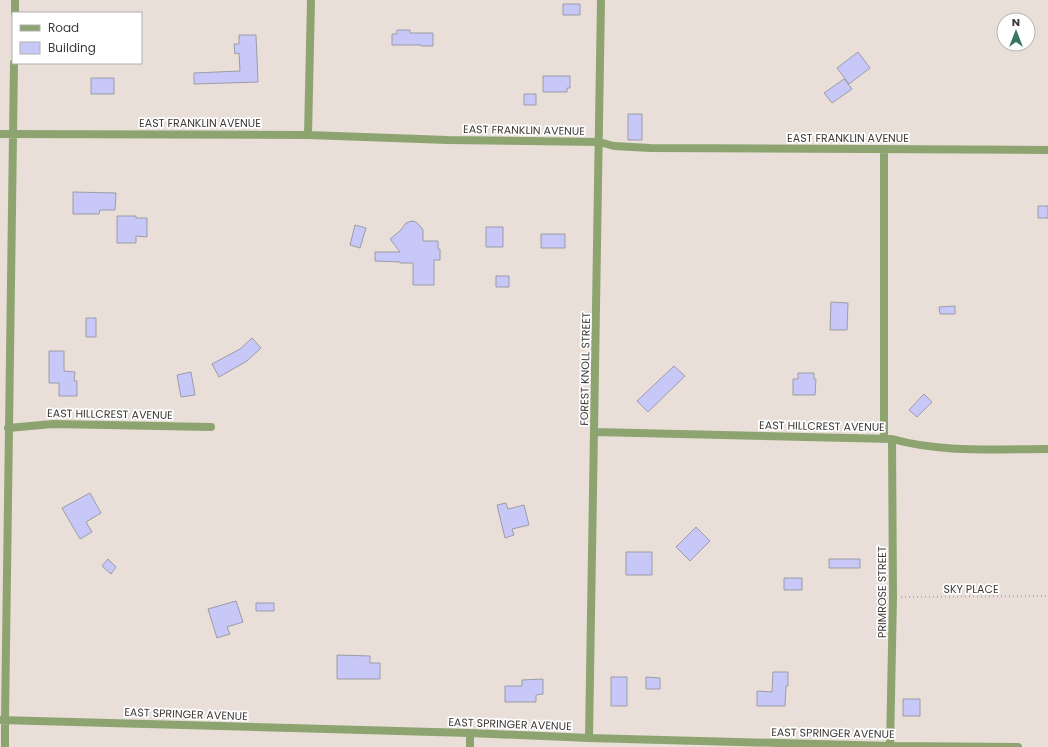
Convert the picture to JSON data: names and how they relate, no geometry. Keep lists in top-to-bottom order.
{
  "streets": {
    "street": [
      "EAST FRANKLIN AVENUE",
      "FOREST KNOLL STREET",
      "EAST HILLCREST AVENUE",
      "PRIMROSE STREET",
      "EAST SPRINGER AVENUE"
    ],
    "path": ["SKY PLACE"]
  },
  "crossings": [
    ["EAST FRANKLIN AVENUE", "FOREST KNOLL STREET"],
    ["EAST FRANKLIN AVENUE", "PRIMROSE STREET"],
    ["FOREST KNOLL STREET", "EAST HILLCREST AVENUE"],
    ["FOREST KNOLL STREET", "EAST SPRINGER AVENUE"],
    ["EAST HILLCREST AVENUE", "PRIMROSE STREET"],
    ["SKY PLACE", "PRIMROSE STREET"],
    ["PRIMROSE STREET", "EAST SPRINGER AVENUE"]
  ],
  "legend": ["Road", "Building"],
  "north": "top"
}
